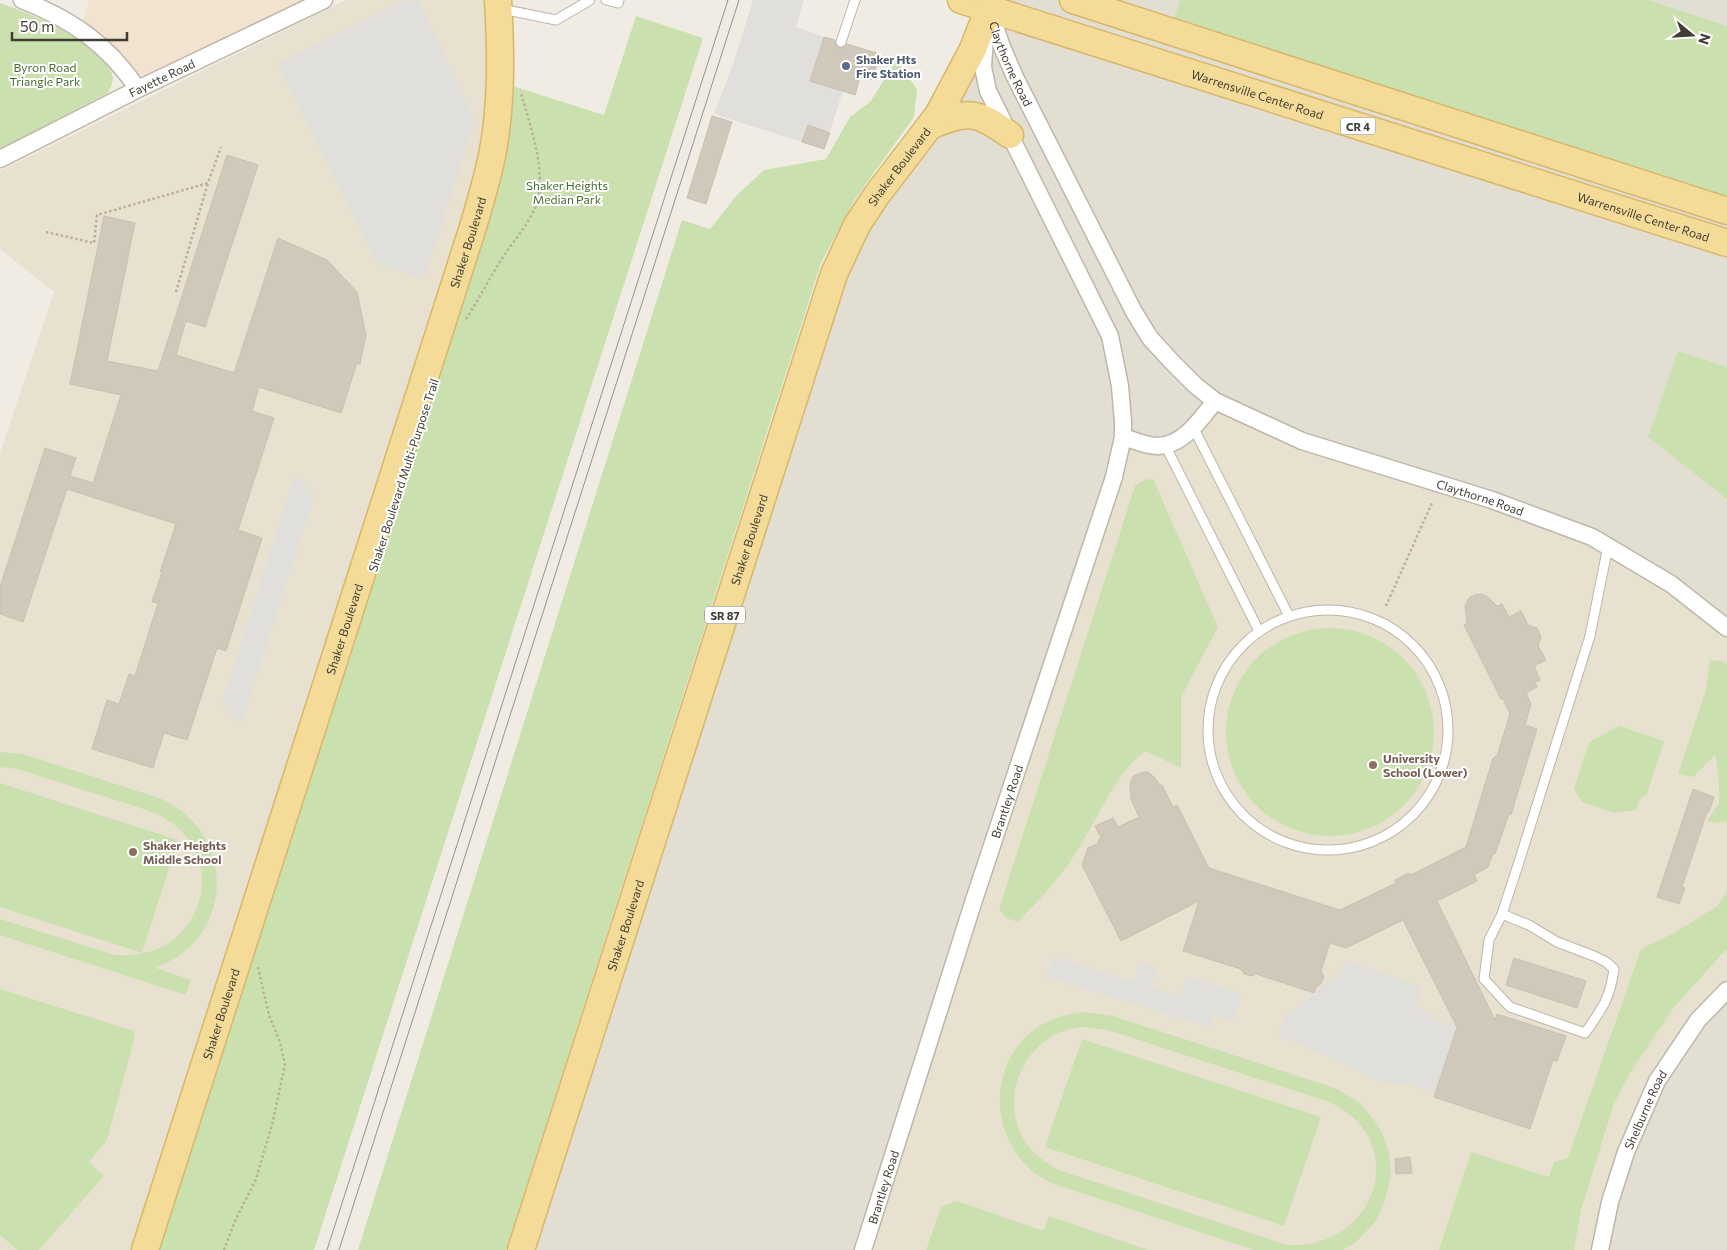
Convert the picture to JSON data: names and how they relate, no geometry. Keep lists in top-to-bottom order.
{
  "streets": {
    "main road": [
      "Warrensville Center Road",
      "CR 4",
      "Shaker Boulevard",
      "SR 87"
    ],
    "street": [
      "Claythorne Road",
      "Fayette Road",
      "Brantley Road",
      "Shelburne Road"
    ]
  },
  "crossings": [
    ["Claythorne Road", "Warrensville Center Road"],
    ["Claythorne Road", "Shaker Boulevard"],
    ["Claythorne Road", "Brantley Road"],
    ["Warrensville Center Road", "Shaker Boulevard"]
  ],
  "parks": ["Byron Road Triangle Park", "Shaker Heights Median Park"],
  "places": ["Shaker Hts Fire Station", "University School (Lower)", "Shaker Heights Middle School"],
  "scale_bar": "50 m",
  "north": "right"
}
